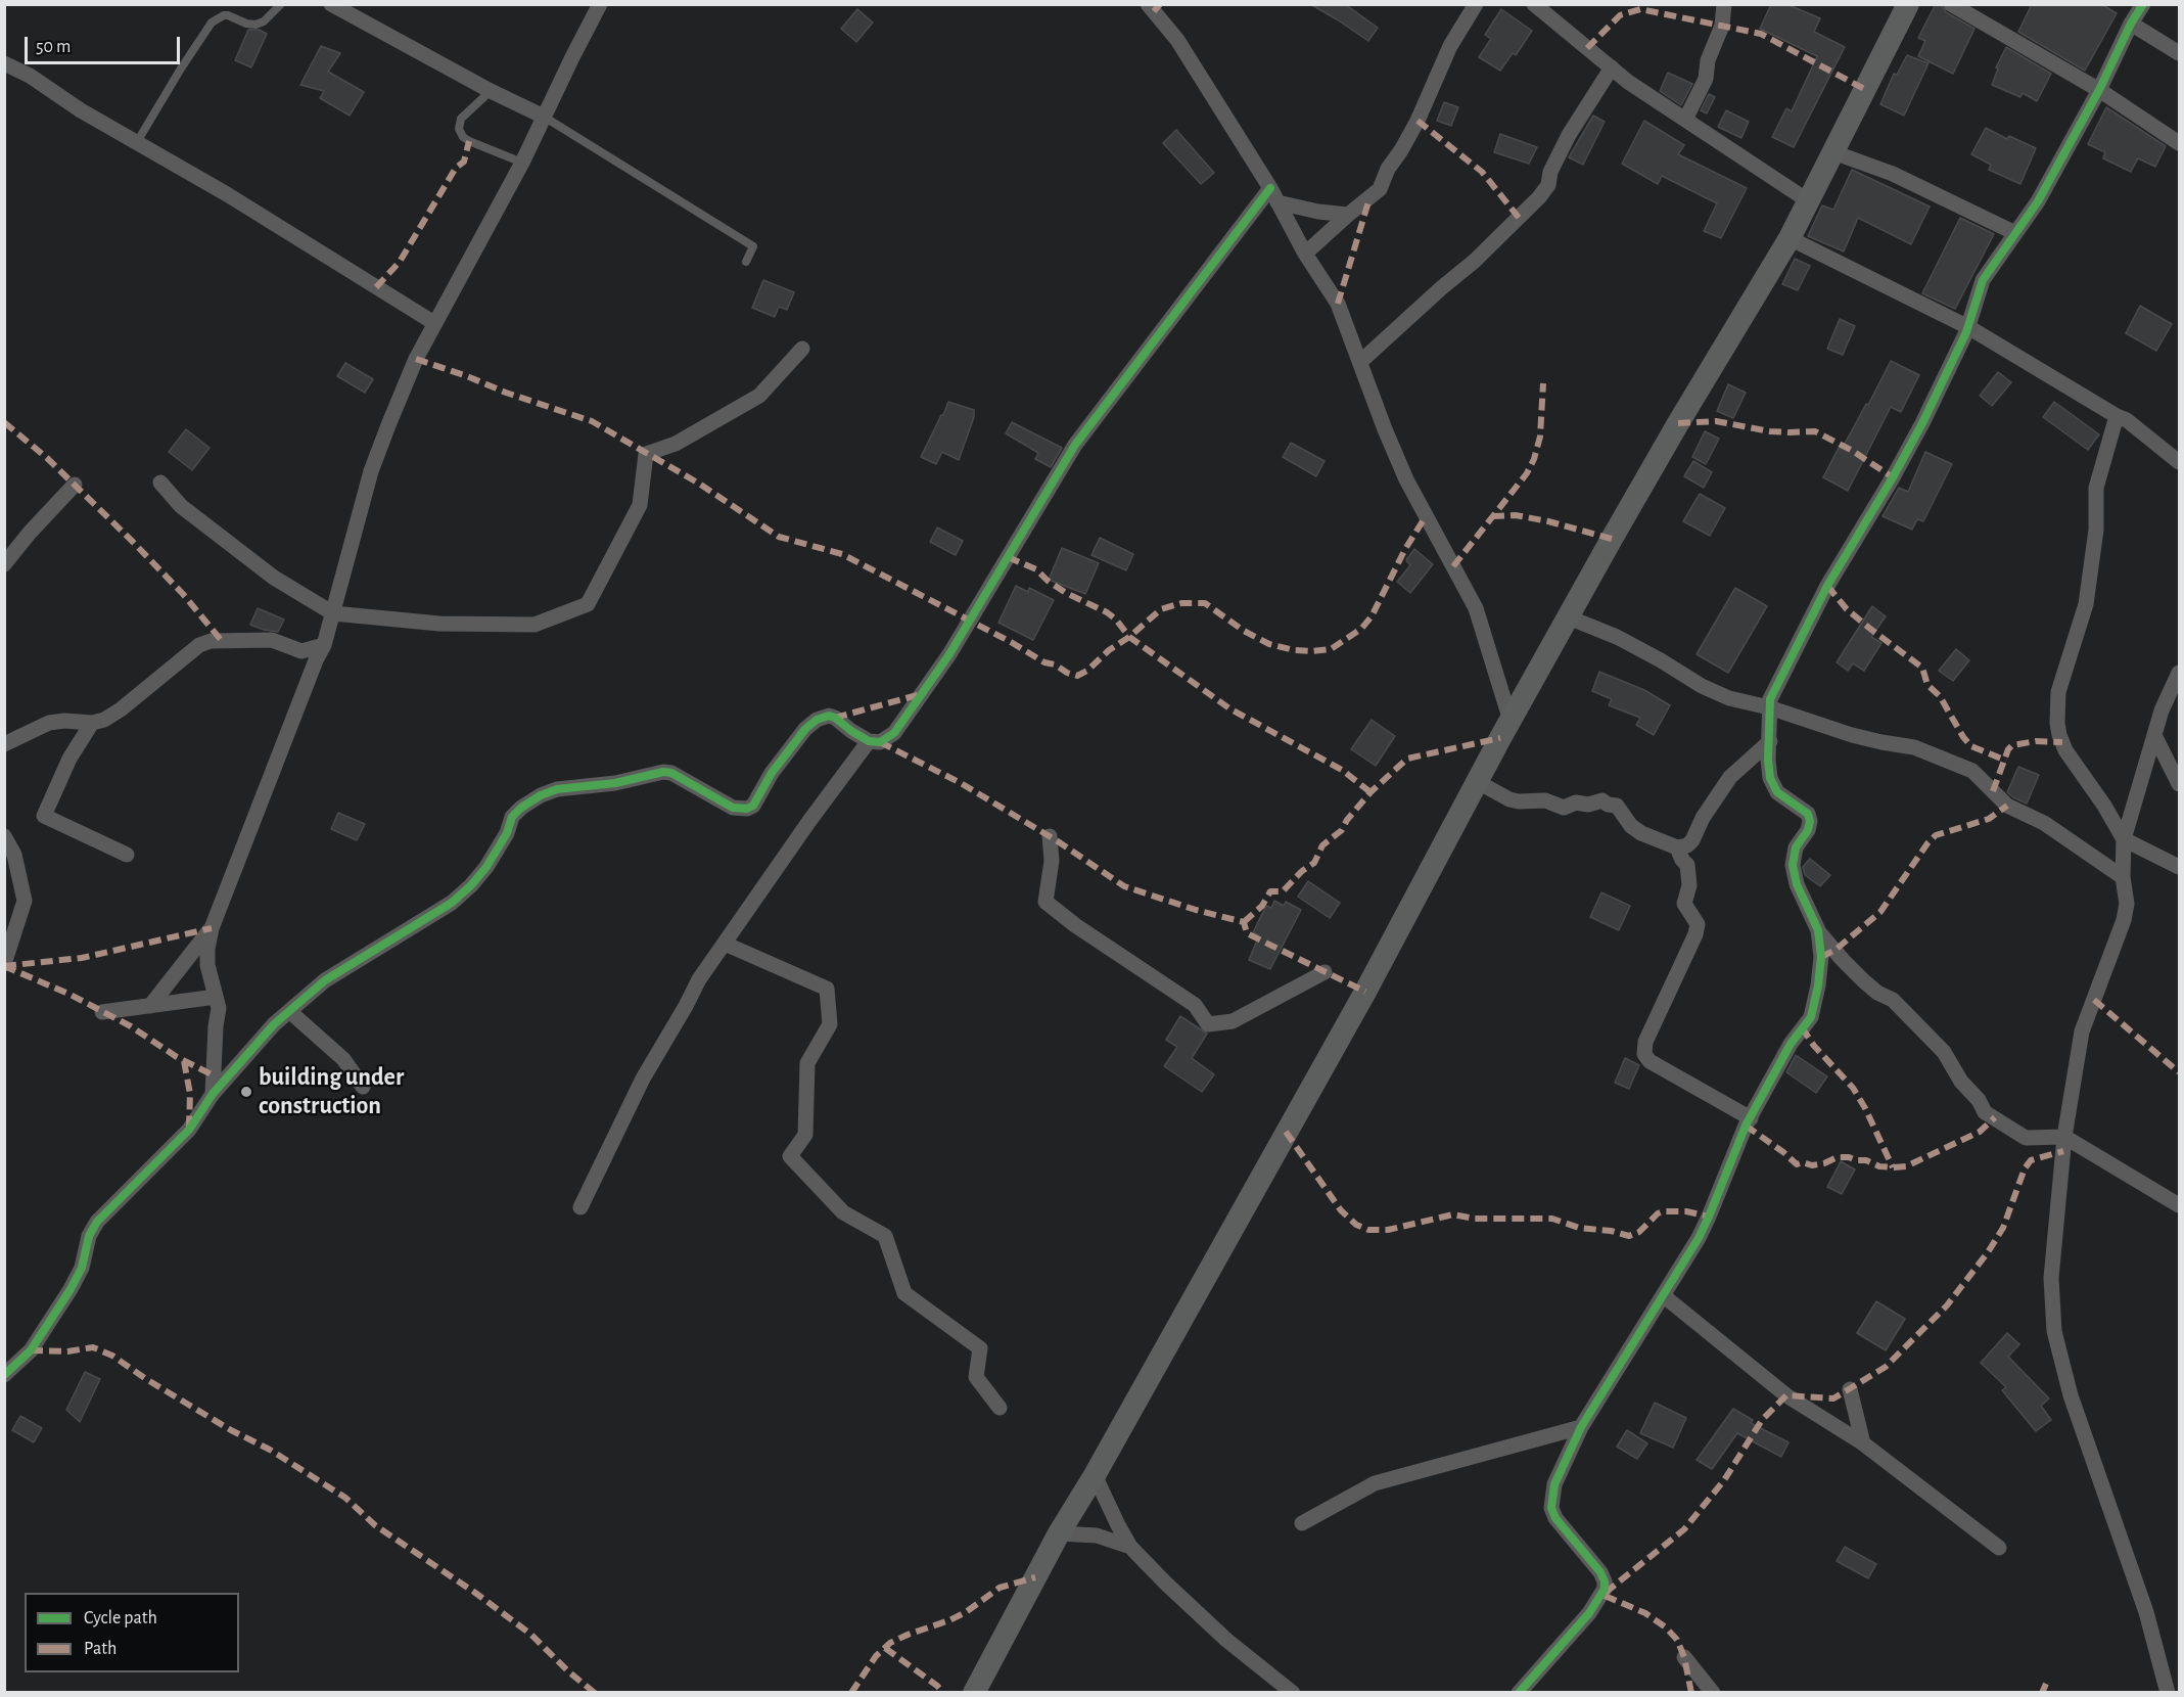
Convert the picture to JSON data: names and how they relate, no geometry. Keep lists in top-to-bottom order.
{
  "places": ["building under construction"],
  "legend": ["Cycle path", "Path"],
  "scale_bar": "50 m"
}
